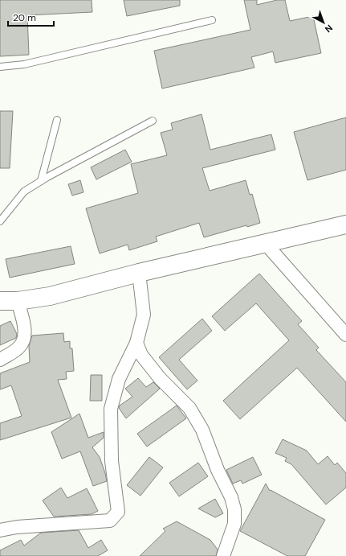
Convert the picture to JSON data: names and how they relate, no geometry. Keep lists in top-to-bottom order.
{
  "scale_bar": "20 m",
  "north": "bottom right"
}
